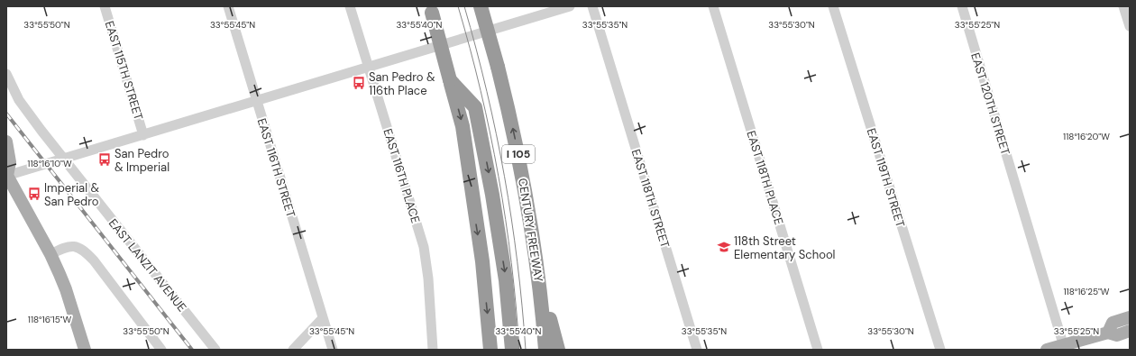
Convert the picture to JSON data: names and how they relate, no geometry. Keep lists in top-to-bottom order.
{
  "streets": {
    "highway": ["I 105", "CENTURY FREEWAY"],
    "street": [
      "EAST 115TH STREET",
      "EAST 120TH STREET",
      "EAST 116TH STREET",
      "EAST 116TH PLACE",
      "EAST 118TH PLACE",
      "EAST 119TH STREET",
      "EAST 118TH STREET",
      "EAST LANZIT AVENUE"
    ]
  },
  "places": {
    "bus stop": ["San Pedro & 116th Place", "San Pedro & Imperial", "Imperial & San Pedro"],
    "school or university": ["118th Street Elementary School"]
  },
  "coordinates": [
    "33°55'50\"N",
    "33°55'45\"N",
    "33°55'40\"N",
    "33°55'35\"N",
    "33°55'30\"N",
    "33°55'25\"N",
    "118°16'20\"W",
    "118°16'10\"W",
    "118°16'25\"W",
    "118°16'15\"W"
  ]
}
